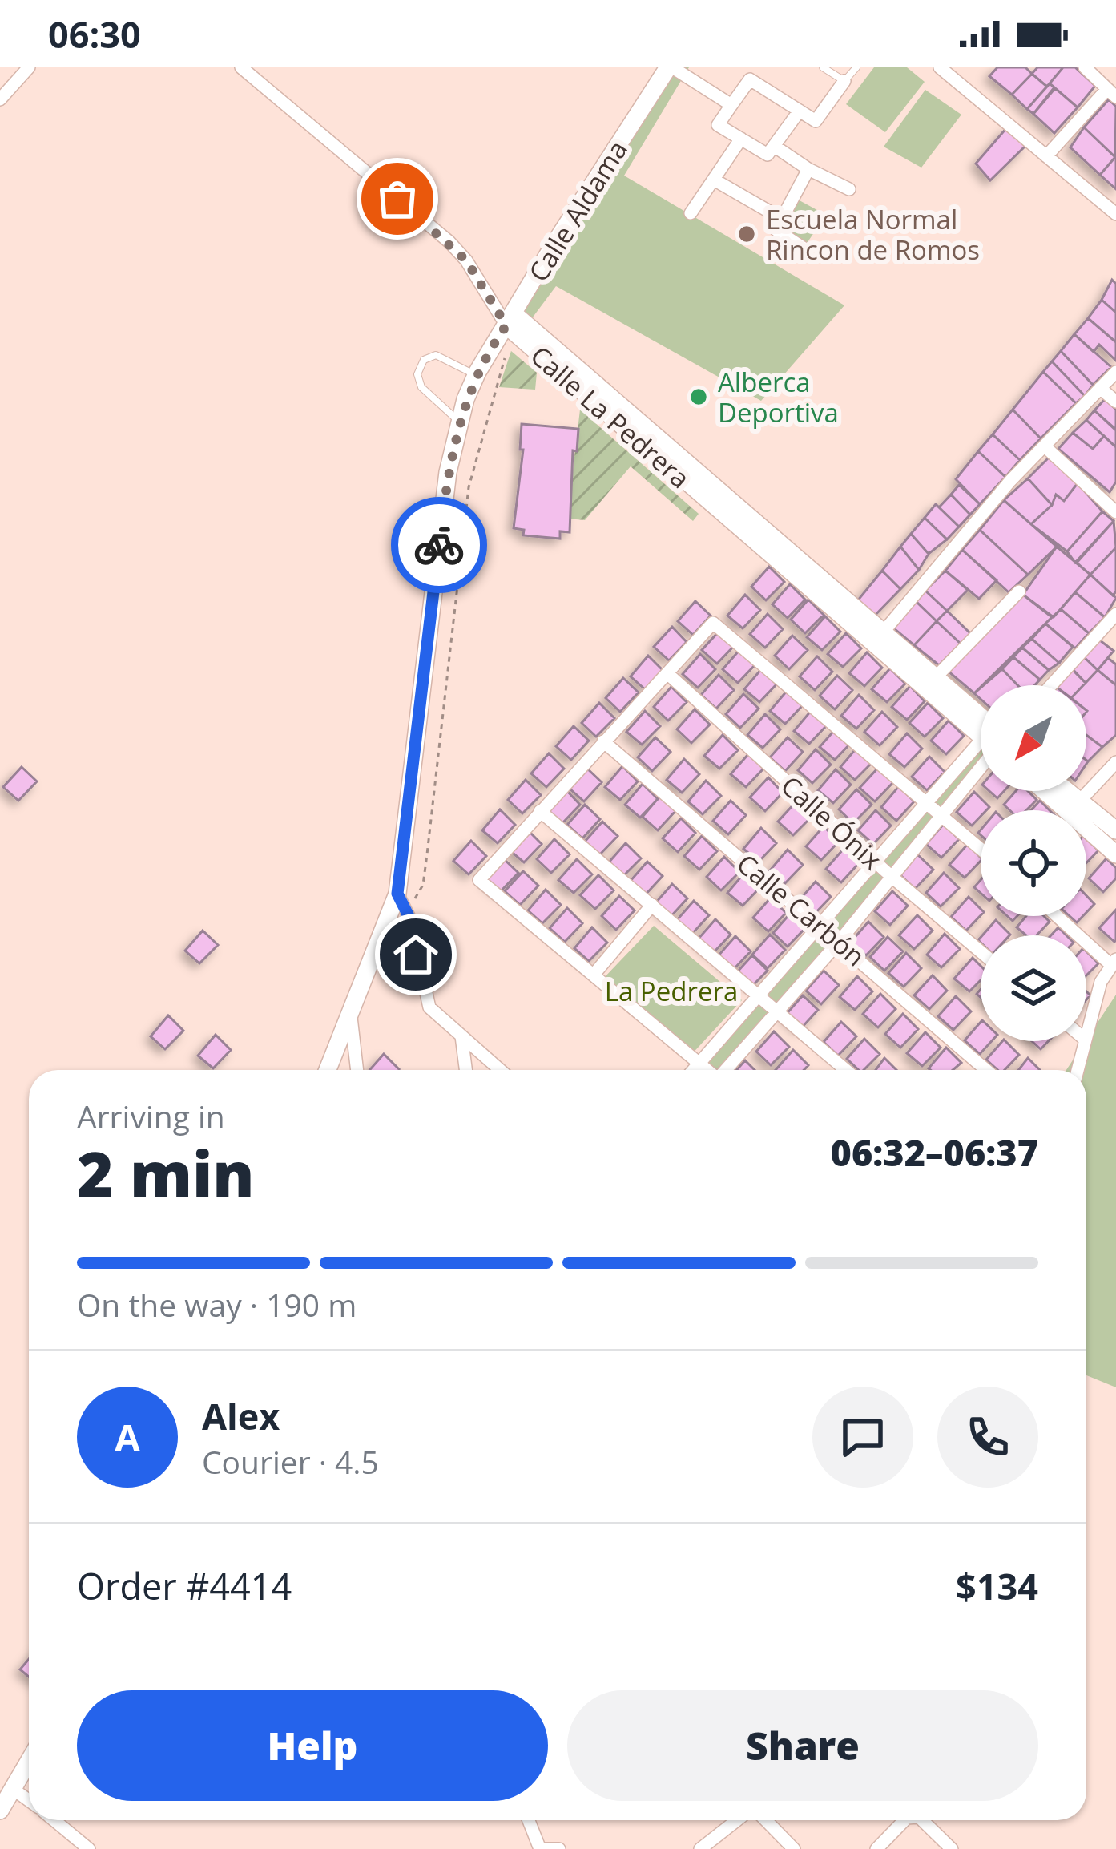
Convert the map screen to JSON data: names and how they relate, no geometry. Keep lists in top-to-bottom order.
{
  "streets": {
    "main road": ["Calle Aldama", "Calle La Pedrera"],
    "street": ["Calle Ónix", "Calle Carbón"]
  },
  "crossings": [
    ["Calle Aldama", "Calle La Pedrera"]
  ],
  "parks": ["La Pedrera"],
  "places": ["Escuela Normal Rincon de Romos", "Alberca Deportiva"],
  "north": "bottom left",
  "page": {
    "status": "06:30",
    "heading": ["2 min", "Arriving in", "06:32–06:37"],
    "panel": [
      "Alex",
      "Courier · 4.5",
      "Order #4414",
      "$134"
    ],
    "bar": "On the way · 190 m",
    "round": "A",
    "buttons": ["Help", "Share"]
  }
}
